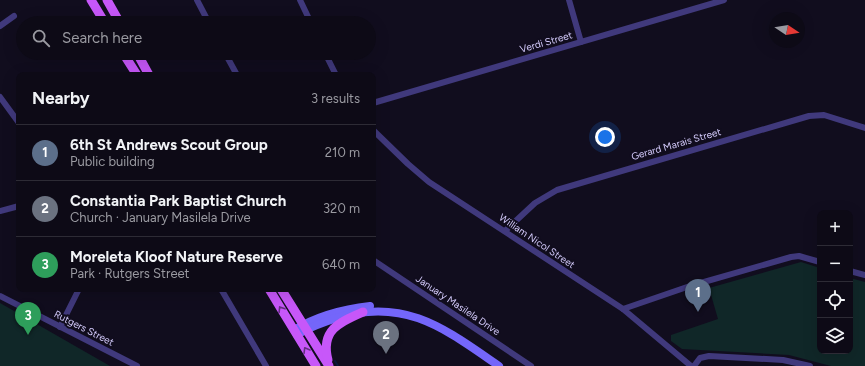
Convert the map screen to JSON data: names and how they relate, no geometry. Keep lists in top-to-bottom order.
{
  "streets": {
    "street": [
      "Verdi Street",
      "Gerard Marais Street",
      "William Nicol Street",
      "January Masilela Drive",
      "Rutgers Street"
    ]
  },
  "crossings": [
    ["Gerard Marais Street", "William Nicol Street"]
  ],
  "north": "right",
  "page": {
    "search": "Search here",
    "heading": ["Nearby", "3 results"],
    "list": [
      {
        "mark": "1",
        "name": "6th St Andrews Scout Group",
        "note": "Public building",
        "value": "210 m"
      },
      {
        "mark": "2",
        "name": "Constantia Park Baptist Church",
        "note": "Church · January Masilela Drive",
        "value": "320 m"
      },
      {
        "mark": "3",
        "name": "Moreleta Kloof Nature Reserve",
        "note": "Park · Rutgers Street",
        "value": "640 m"
      }
    ],
    "map_buttons": ["+", "−"],
    "pins": ["1", "3", "2"]
  }
}
